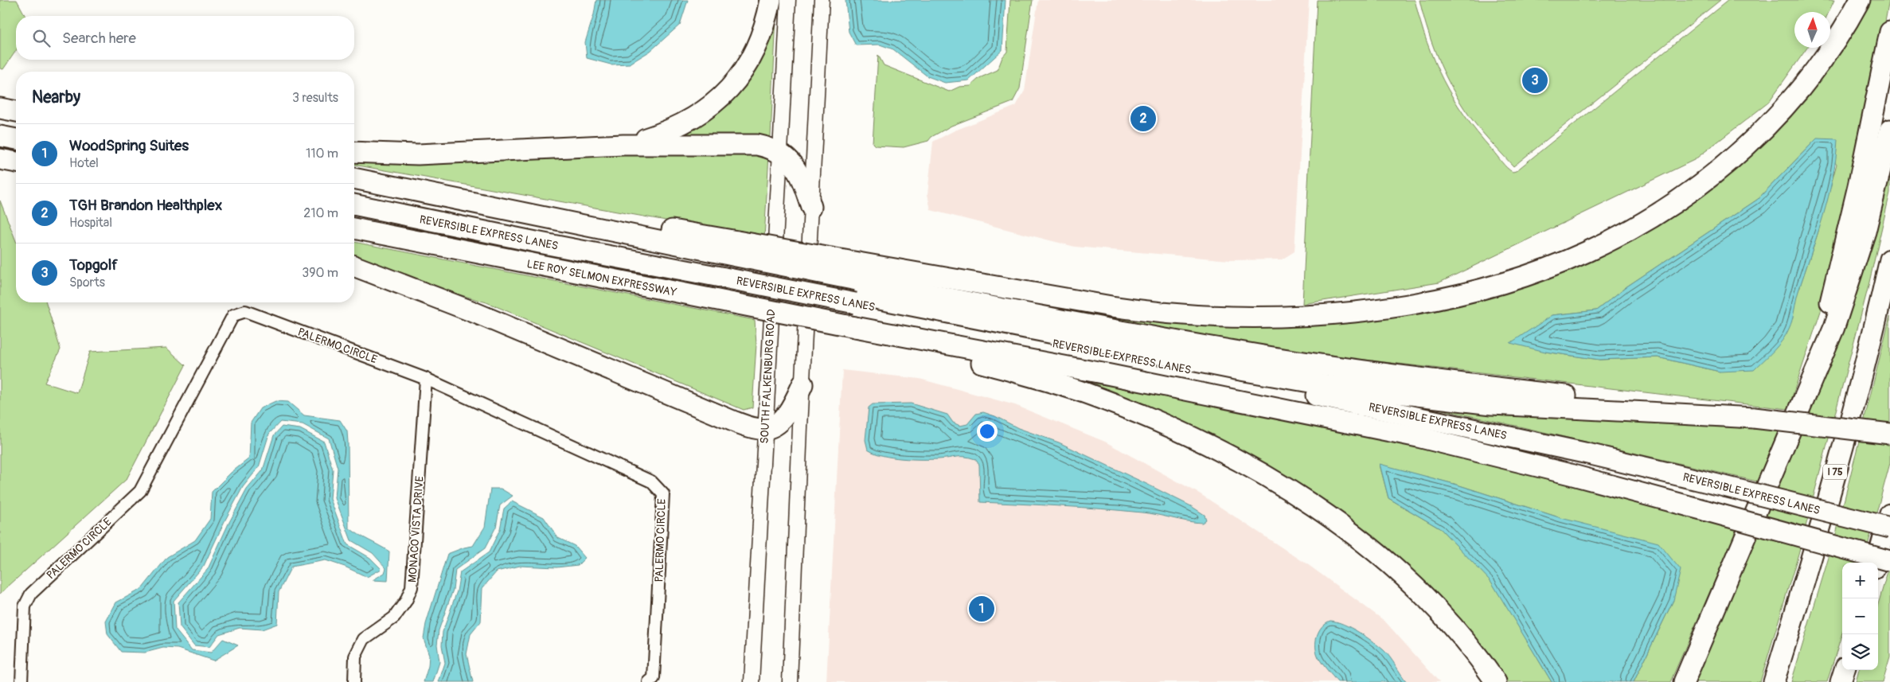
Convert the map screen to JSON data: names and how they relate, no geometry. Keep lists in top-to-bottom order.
{
  "streets": {
    "highway": ["REVERSIBLE EXPRESS LANES", "LEE ROY SELMON EXPRESSWAY", "I 75"],
    "street": ["PALERMO CIRCLE", "SOUTH FALKENBURG ROAD", "MONACO VISTA DRIVE"]
  },
  "crossings": [
    ["PALERMO CIRCLE", "MONACO VISTA DRIVE"]
  ],
  "north": "top",
  "page": {
    "search": "Search here",
    "pins": ["3", "2", "1"],
    "heading": ["Nearby", "3 results"],
    "list": [
      {
        "mark": "1",
        "name": "WoodSpring Suites",
        "note": "Hotel",
        "value": "110 m"
      },
      {
        "mark": "2",
        "name": "TGH Brandon Healthplex",
        "note": "Hospital",
        "value": "210 m"
      },
      {
        "mark": "3",
        "name": "Topgolf",
        "note": "Sports",
        "value": "390 m"
      }
    ],
    "map_buttons": ["+", "−"]
  }
}
